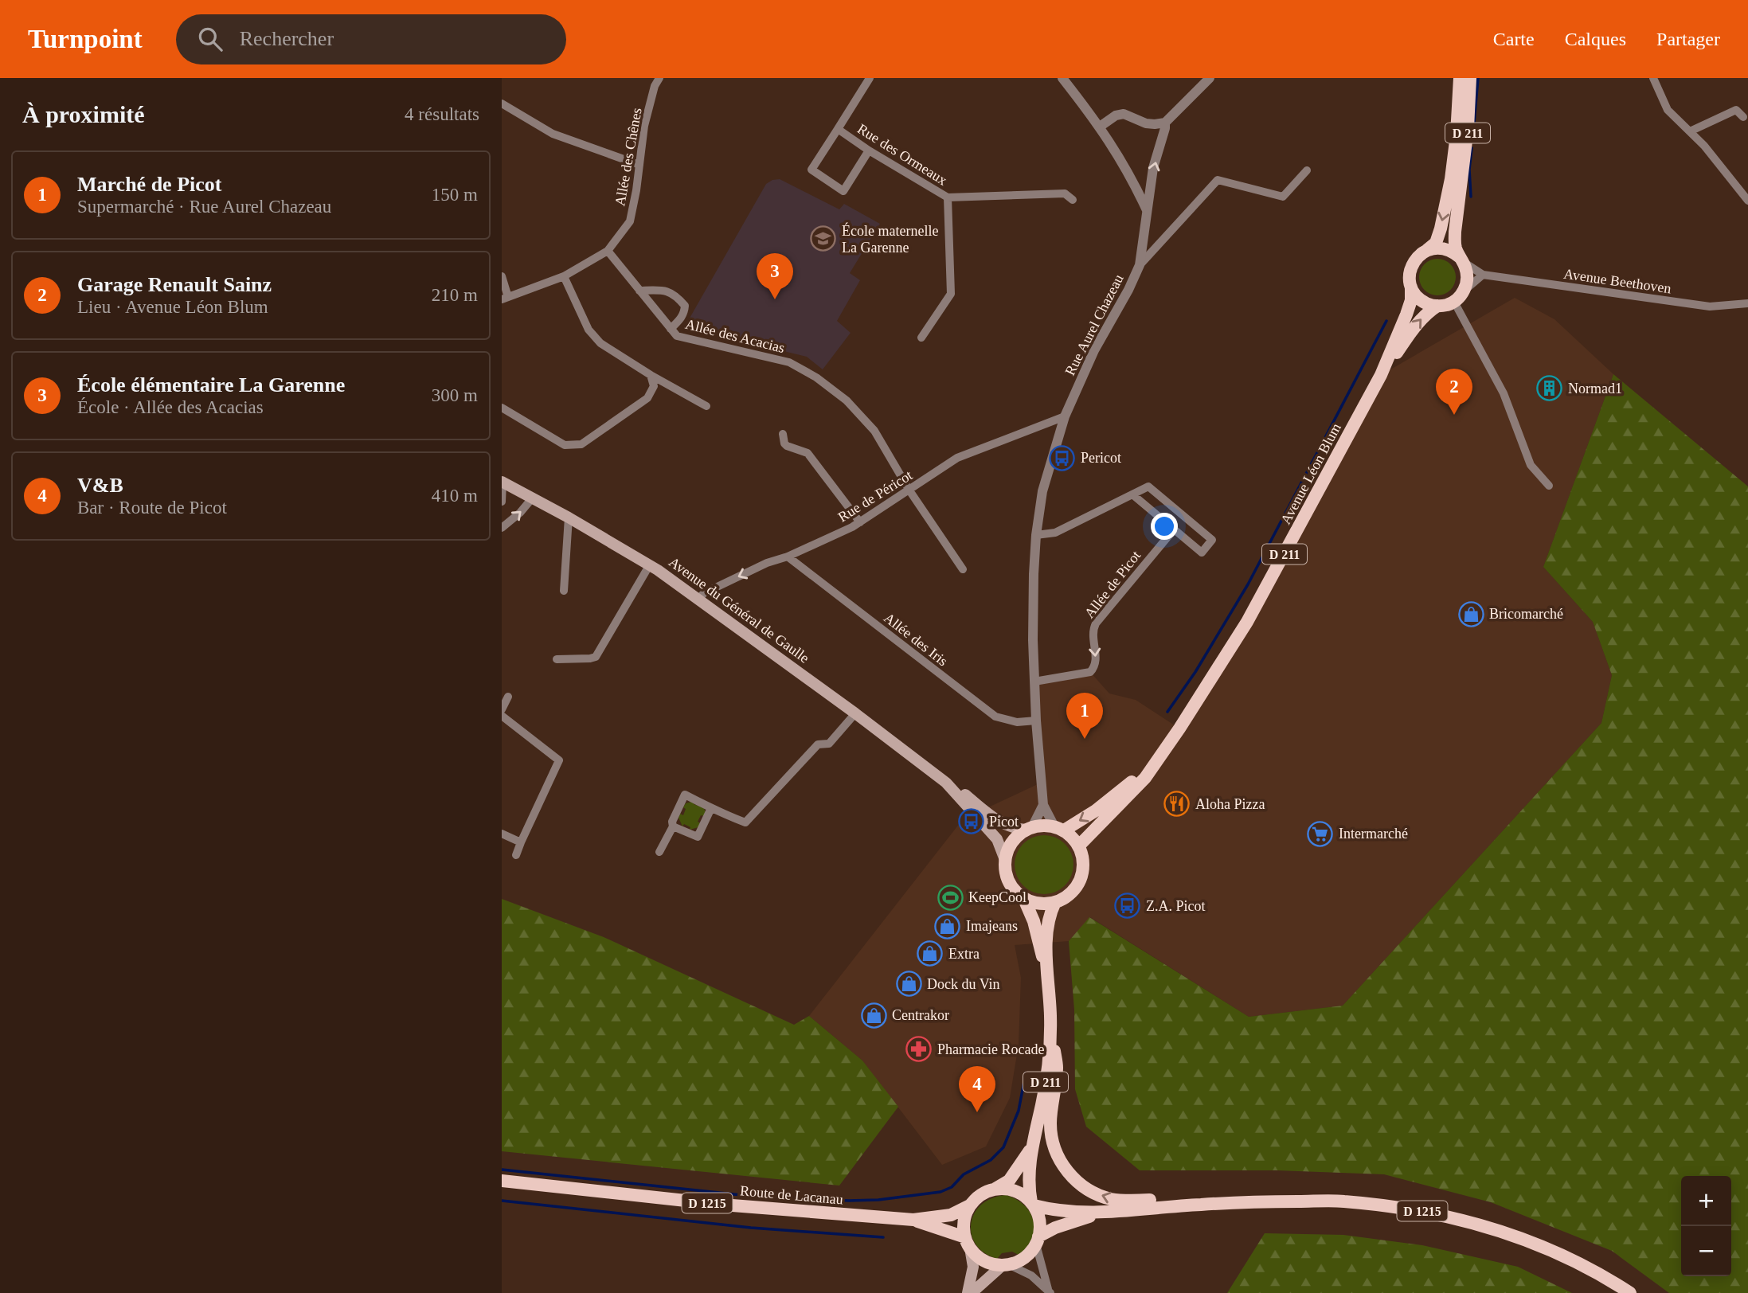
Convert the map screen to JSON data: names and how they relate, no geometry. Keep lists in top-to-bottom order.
{
  "streets": {
    "main road": [
      "D 211",
      "Avenue Léon Blum",
      "Avenue du Général de Gaulle",
      "Route de Lacanau",
      "D 1215"
    ],
    "street": [
      "Rue des Ormeaux",
      "Allée des Chênes",
      "Avenue Beethoven",
      "Rue Aurel Chazeau",
      "Allée des Acacias",
      "Rue de Péricot",
      "Allée de Picot",
      "Allée des Iris"
    ]
  },
  "crossings": [
    ["D 211", "Avenue Beethoven"],
    ["D 211", "Rue Aurel Chazeau"],
    ["D 211", "Avenue Léon Blum"],
    ["D 211", "Avenue du Général de Gaulle"],
    ["D 211", "D 1215"],
    ["Allée des Chênes", "Allée des Acacias"],
    ["Avenue Beethoven", "Avenue Léon Blum"],
    ["Rue Aurel Chazeau", "Avenue Léon Blum"],
    ["Rue Aurel Chazeau", "Rue de Péricot"],
    ["Rue Aurel Chazeau", "Allée de Picot"],
    ["Rue Aurel Chazeau", "Avenue du Général de Gaulle"],
    ["Rue Aurel Chazeau", "Allée des Iris"],
    ["Allée des Acacias", "Rue de Péricot"],
    ["Avenue Léon Blum", "Avenue du Général de Gaulle"],
    ["Rue de Péricot", "Avenue du Général de Gaulle"],
    ["Rue de Péricot", "Allée des Iris"],
    ["Route de Lacanau", "D 1215"]
  ],
  "one_way": ["Allée de Picot"],
  "places": {
    "school or university": ["École maternelle La Garenne"],
    "building": ["Normad1"],
    "bus stop": ["Pericot", "Picot", "Z.A. Picot"],
    "shop": [
      "Bricomarché",
      "Imajeans",
      "Extra",
      "Dock du Vin",
      "Centrakor"
    ],
    "restaurant": ["Aloha Pizza"],
    "supermarket": ["Intermarché"],
    "sports": ["KeepCool"],
    "pharmacy": ["Pharmacie Rocade"]
  },
  "page": {
    "header": "Turnpoint",
    "search": "Rechercher",
    "nav": ["Carte", "Calques", "Partager"],
    "heading": ["À proximité", "4 résultats"],
    "list": [
      {
        "mark": "1",
        "name": "Marché de Picot",
        "note": "Supermarché · Rue Aurel Chazeau",
        "value": "150 m"
      },
      {
        "mark": "2",
        "name": "Garage Renault Sainz",
        "note": "Lieu · Avenue Léon Blum",
        "value": "210 m"
      },
      {
        "mark": "3",
        "name": "École élémentaire La Garenne",
        "note": "École · Allée des Acacias",
        "value": "300 m"
      },
      {
        "mark": "4",
        "name": "V&B",
        "note": "Bar · Route de Picot",
        "value": "410 m"
      }
    ],
    "pins": [
      "3",
      "2",
      "1",
      "4"
    ],
    "map_buttons": ["+", "−"]
  }
}
